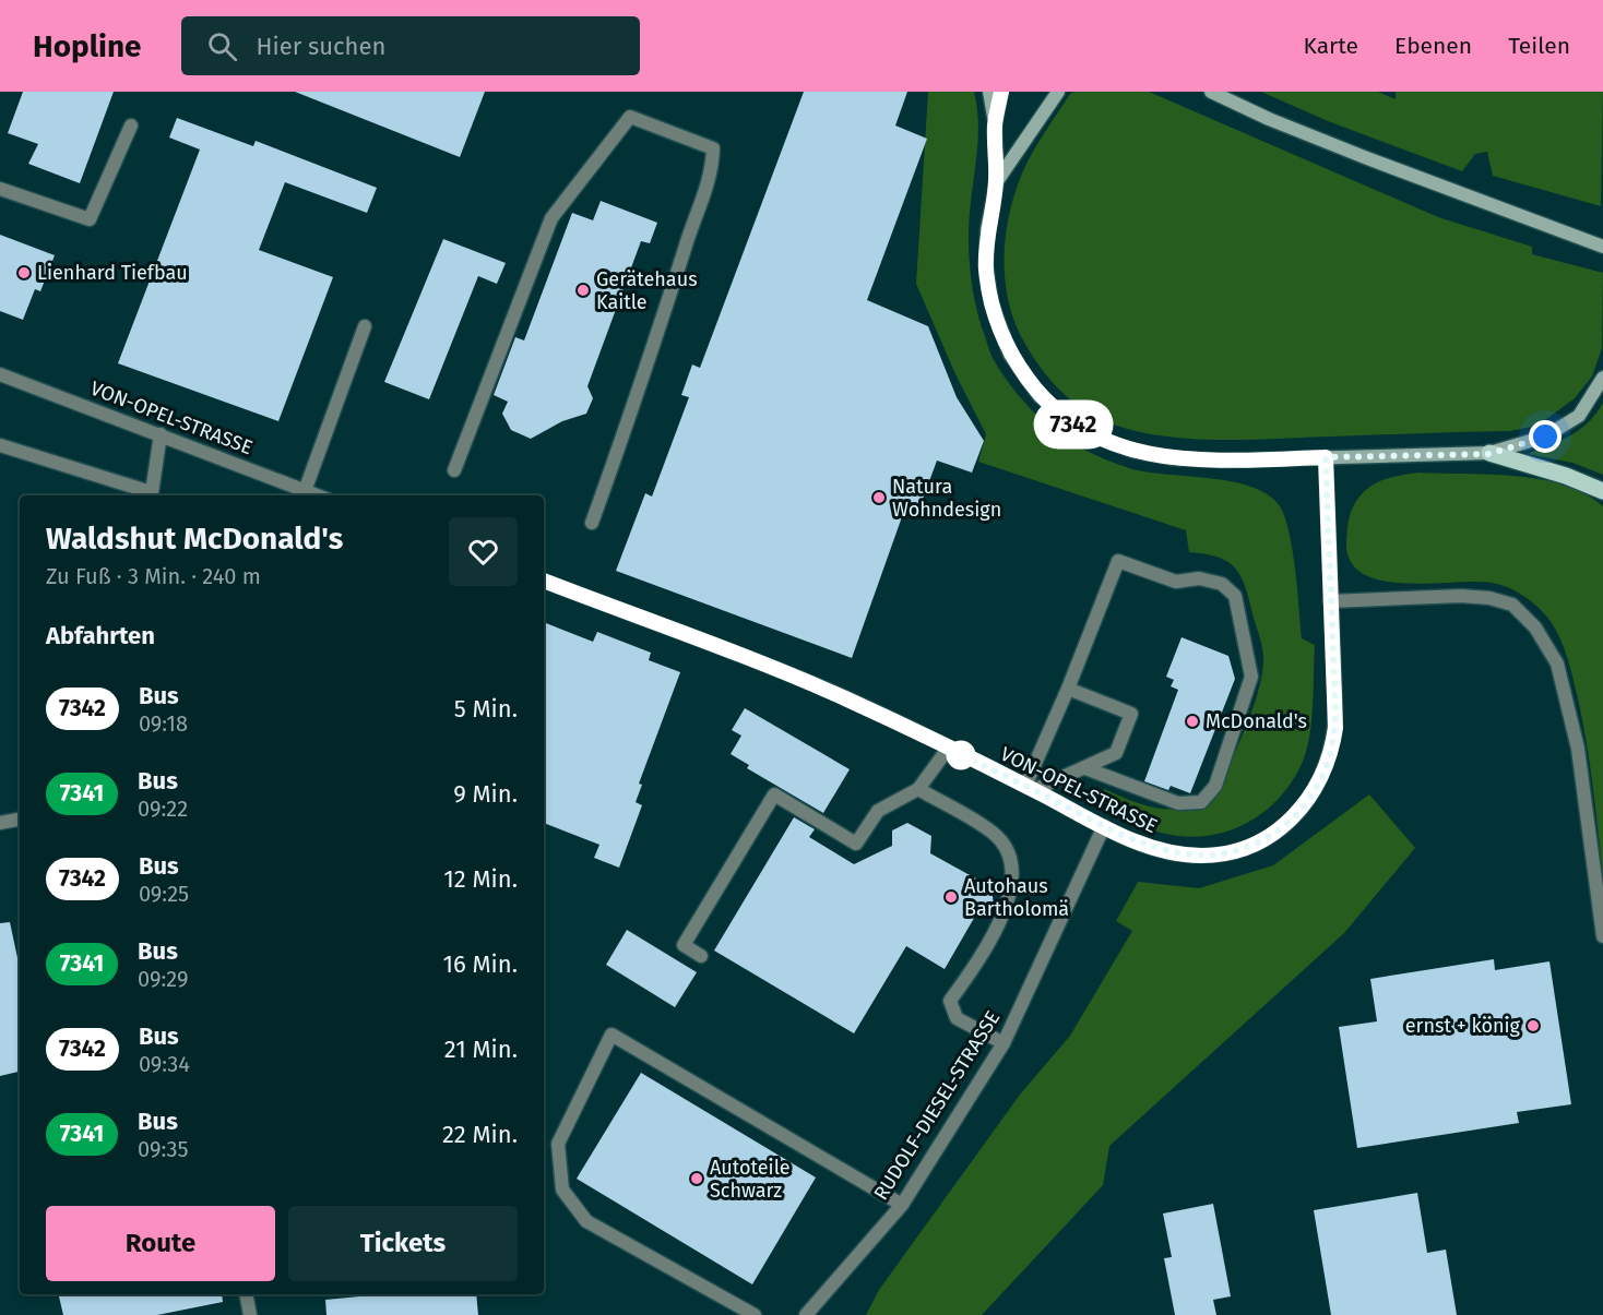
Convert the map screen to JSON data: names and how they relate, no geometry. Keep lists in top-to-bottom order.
{
  "streets": {
    "street": ["VON-OPEL-STRASSE", "RUDOLF-DIESEL-STRASSE"]
  },
  "crossings": [
    ["VON-OPEL-STRASSE", "RUDOLF-DIESEL-STRASSE"]
  ],
  "places": [
    "Lienhard Tiefbau",
    "Gerätehaus Kaitle",
    "Natura Wohndesign",
    "McDonald's",
    "Autohaus Bartholomä",
    "ernst + könig",
    "Autoteile Schwarz"
  ],
  "lines": ["bus line 7342"],
  "page": {
    "header": "Hopline",
    "search": "Hier suchen",
    "nav": ["Karte", "Ebenen", "Teilen"],
    "on_map": "7342",
    "heading": [
      ["Waldshut McDonald's", "Zu Fuß · 3 Min. · 240 m"],
      "Abfahrten"
    ],
    "list": [
      {
        "mark": "7342",
        "name": "Bus",
        "note": "09:18",
        "value": "5 Min."
      },
      {
        "mark": "7341",
        "name": "Bus",
        "note": "09:22",
        "value": "9 Min."
      },
      {
        "mark": "7342",
        "name": "Bus",
        "note": "09:25",
        "value": "12 Min."
      },
      {
        "mark": "7341",
        "name": "Bus",
        "note": "09:29",
        "value": "16 Min."
      },
      {
        "mark": "7342",
        "name": "Bus",
        "note": "09:34",
        "value": "21 Min."
      },
      {
        "mark": "7341",
        "name": "Bus",
        "note": "09:35",
        "value": "22 Min."
      }
    ],
    "buttons": ["Route", "Tickets"]
  }
}
